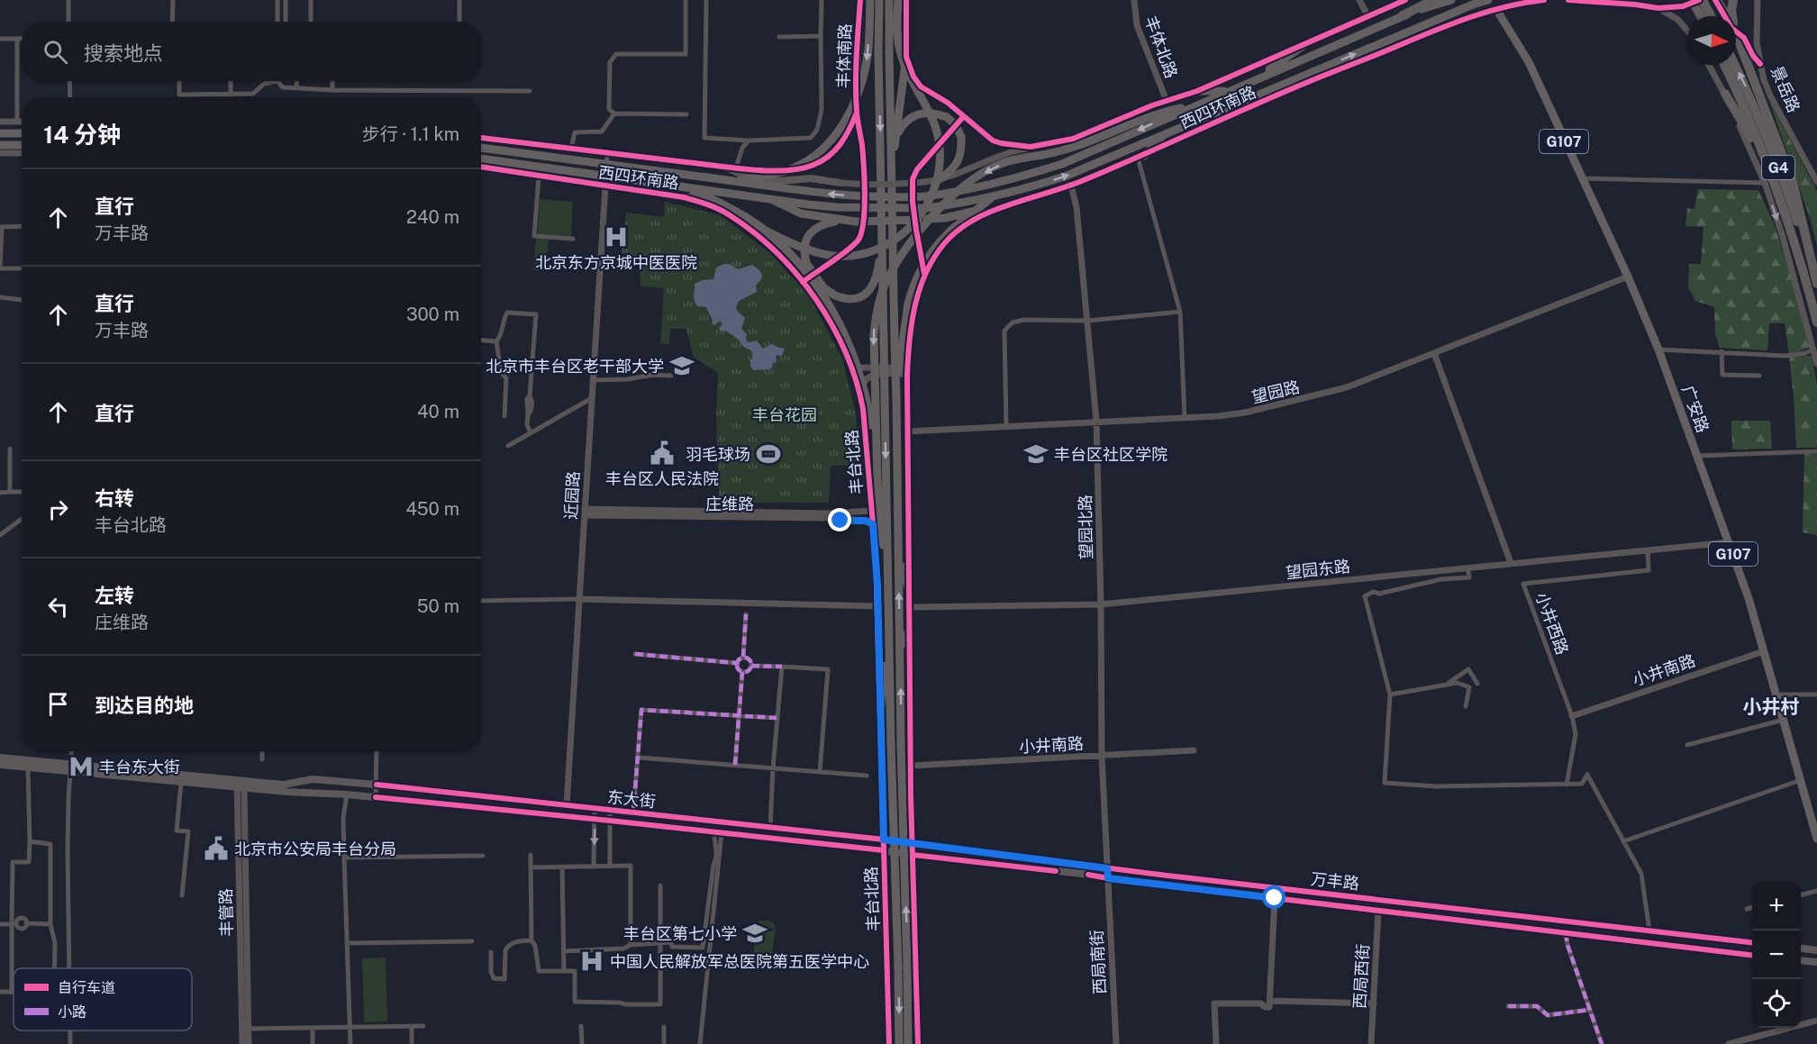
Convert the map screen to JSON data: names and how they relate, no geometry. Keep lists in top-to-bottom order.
{
  "streets": {
    "highway": [
      "丰体南路",
      "西四环南路",
      "G107",
      "G4",
      "广安路",
      "丰台北路"
    ],
    "main road": ["东大街", "万丰路"],
    "street": [
      "丰体北路",
      "景岳路",
      "望园路",
      "近园路",
      "庄维路",
      "望园北路",
      "望园东路",
      "小井西路",
      "小井南路",
      "丰管路",
      "西局南街",
      "西局西街"
    ]
  },
  "crossings": [
    ["丰体北路", "西四环南路"],
    ["丰体南路", "丰台北路"],
    ["西四环南路", "G107"],
    ["西四环南路", "广安路"],
    ["西四环南路", "丰台北路"],
    ["西四环南路", "近园路"],
    ["西四环南路", "望园北路"],
    ["G107", "广安路"],
    ["望园路", "广安路"],
    ["望园路", "望园北路"],
    ["广安路", "望园东路"],
    ["广安路", "小井南路"],
    ["丰台北路", "庄维路"],
    ["丰台北路", "东大街"],
    ["近园路", "庄维路"],
    ["近园路", "东大街"],
    ["望园北路", "望园东路"],
    ["望园北路", "小井南路"],
    ["望园北路", "万丰路"],
    ["望园北路", "西局南街"],
    ["望园东路", "小井西路"],
    ["小井西路", "小井南路"],
    ["东大街", "万丰路"],
    ["东大街", "丰管路"],
    ["万丰路", "西局南街"],
    ["万丰路", "西局西街"]
  ],
  "districts": ["小井村"],
  "parks": ["丰台花园"],
  "places": {
    "hospital": ["北京东方京城中医医院", "中国人民解放军总医院第五医学中心"],
    "school or university": ["北京市丰台区老干部大学", "丰台区社区学院", "丰台区第七小学"],
    "public building": ["丰台区人民法院", "北京市公安局丰台分局"],
    "sports": ["羽毛球场"],
    "metro station": ["丰台东大街"]
  },
  "legend": ["自行车道", "小路"],
  "north": "right",
  "page": {
    "search": "搜索地点",
    "heading": ["14 分钟", "步行 · 1.1 km"],
    "list": [
      ["直行", "万丰路", "240 m"],
      ["直行", "万丰路", "300 m"],
      ["直行", "40 m"],
      ["右转", "丰台北路", "450 m"],
      ["左转", "庄维路", "50 m"],
      "到达目的地"
    ],
    "map_buttons": ["+", "−"]
  }
}
